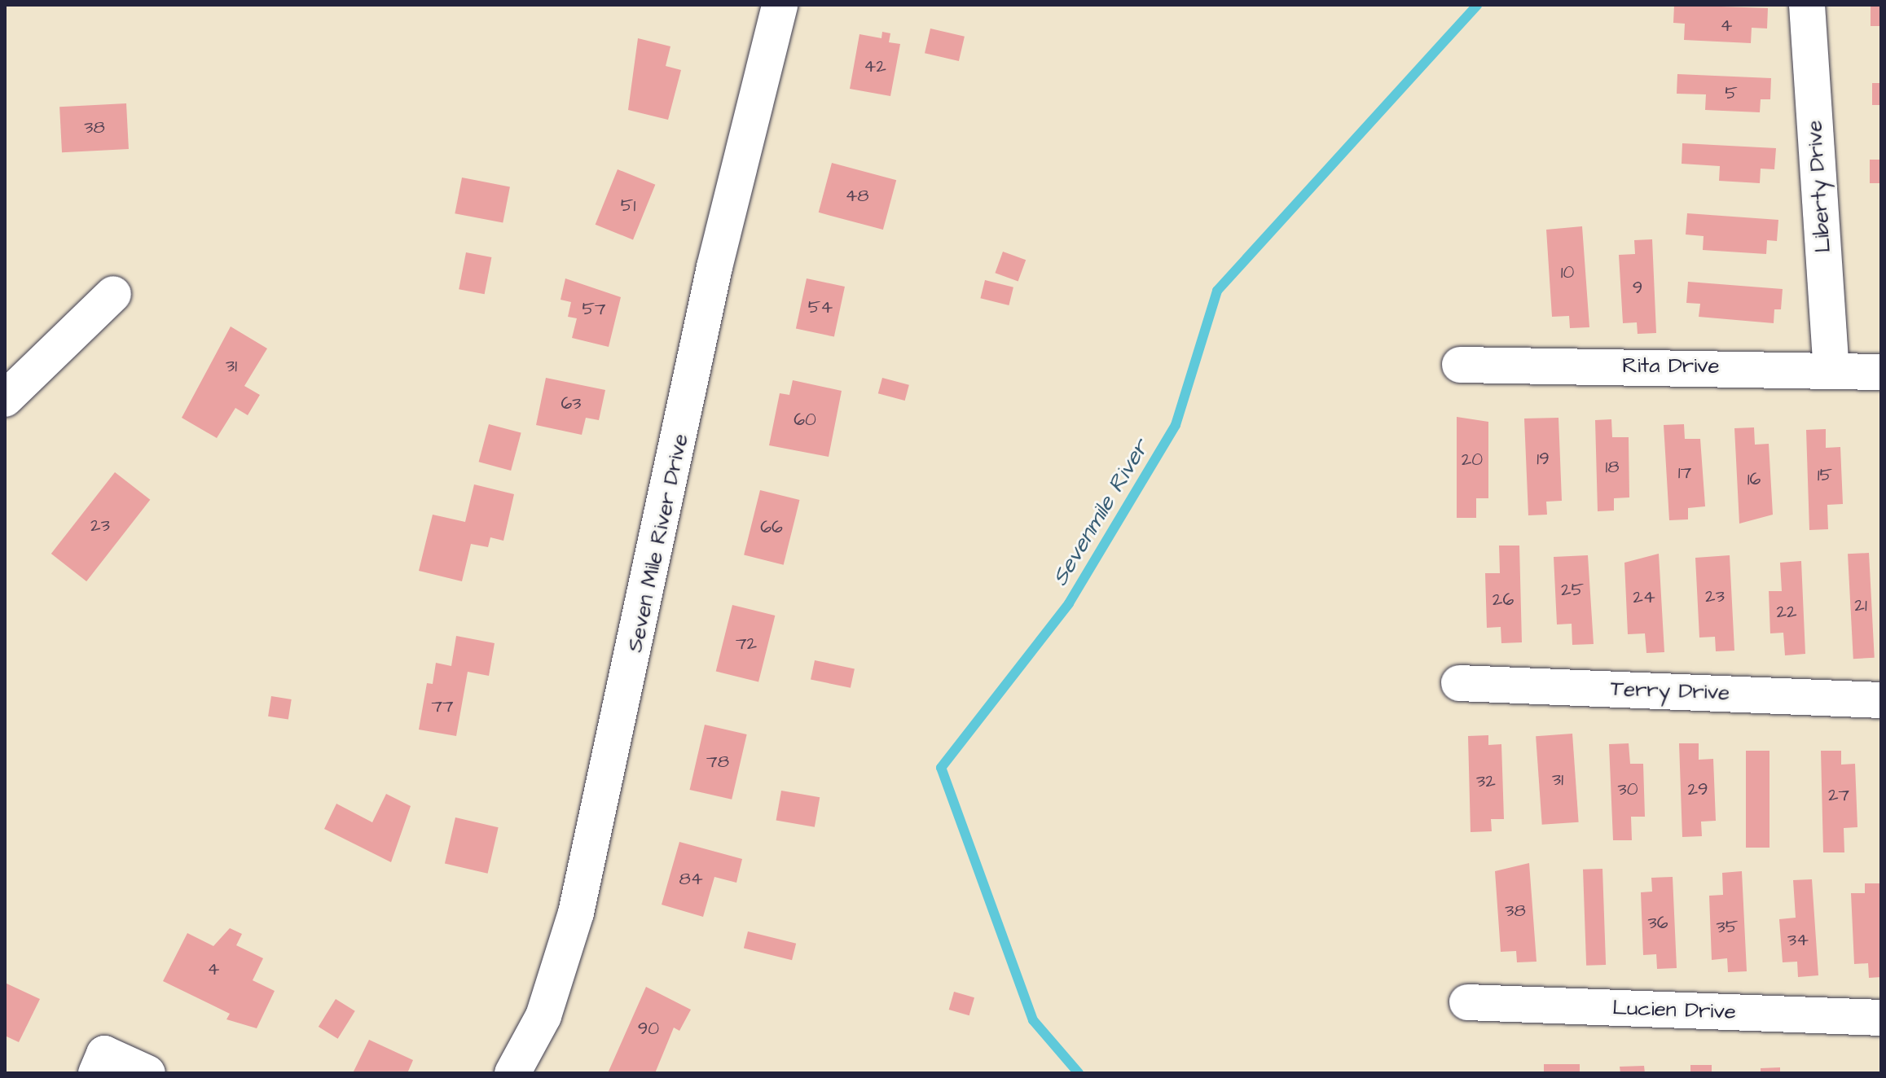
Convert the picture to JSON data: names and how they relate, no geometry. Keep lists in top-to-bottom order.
{
  "streets": {
    "street": [
      "Liberty Drive",
      "Rita Drive",
      "Seven Mile River Drive",
      "Terry Drive",
      "Lucien Drive"
    ]
  },
  "crossings": [
    ["Liberty Drive", "Rita Drive"]
  ],
  "water": ["Sevenmile River"],
  "house_numbers": [
    "4",
    "42",
    "5",
    "38",
    "48",
    "51",
    "10",
    "9",
    "54",
    "57",
    "31",
    "63",
    "60",
    "19",
    "20",
    "18",
    "17",
    "15",
    "16",
    "23",
    "66",
    "25",
    "23",
    "24",
    "26",
    "21",
    "22",
    "72",
    "77",
    "78",
    "31",
    "32",
    "30",
    "29",
    "27",
    "84",
    "38",
    "36",
    "35",
    "34",
    "4",
    "90"
  ]
}
